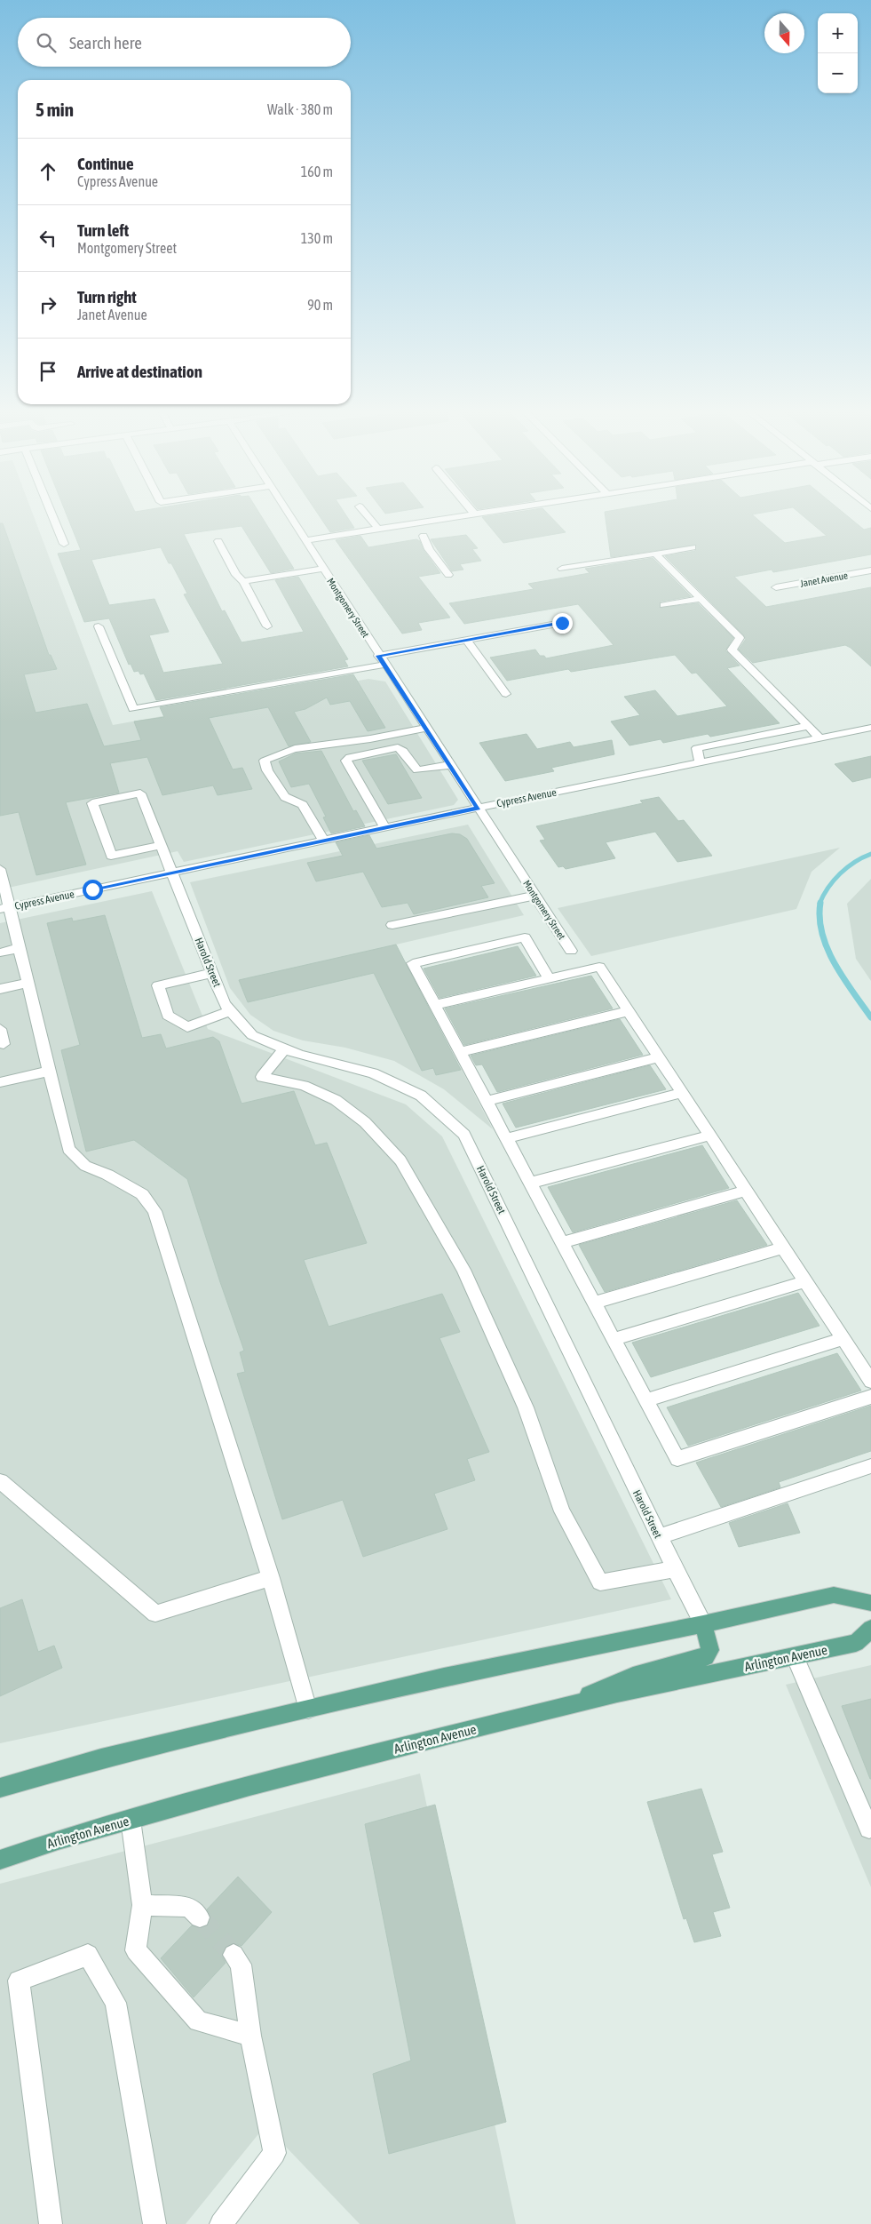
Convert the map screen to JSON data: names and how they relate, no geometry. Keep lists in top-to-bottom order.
{
  "streets": {
    "main road": ["Arlington Avenue"],
    "street": [
      "Janet Avenue",
      "Montgomery Street",
      "Cypress Avenue",
      "Harold Street"
    ]
  },
  "crossings": [
    ["Montgomery Street", "Cypress Avenue"],
    ["Cypress Avenue", "Harold Street"]
  ],
  "north": "bottom",
  "page": {
    "map_buttons": ["+", "−"],
    "search": "Search here",
    "heading": ["5 min", "Walk · 380 m"],
    "list": [
      ["Continue", "Cypress Avenue", "160 m"],
      ["Turn left", "Montgomery Street", "130 m"],
      ["Turn right", "Janet Avenue", "90 m"],
      "Arrive at destination"
    ]
  }
}
